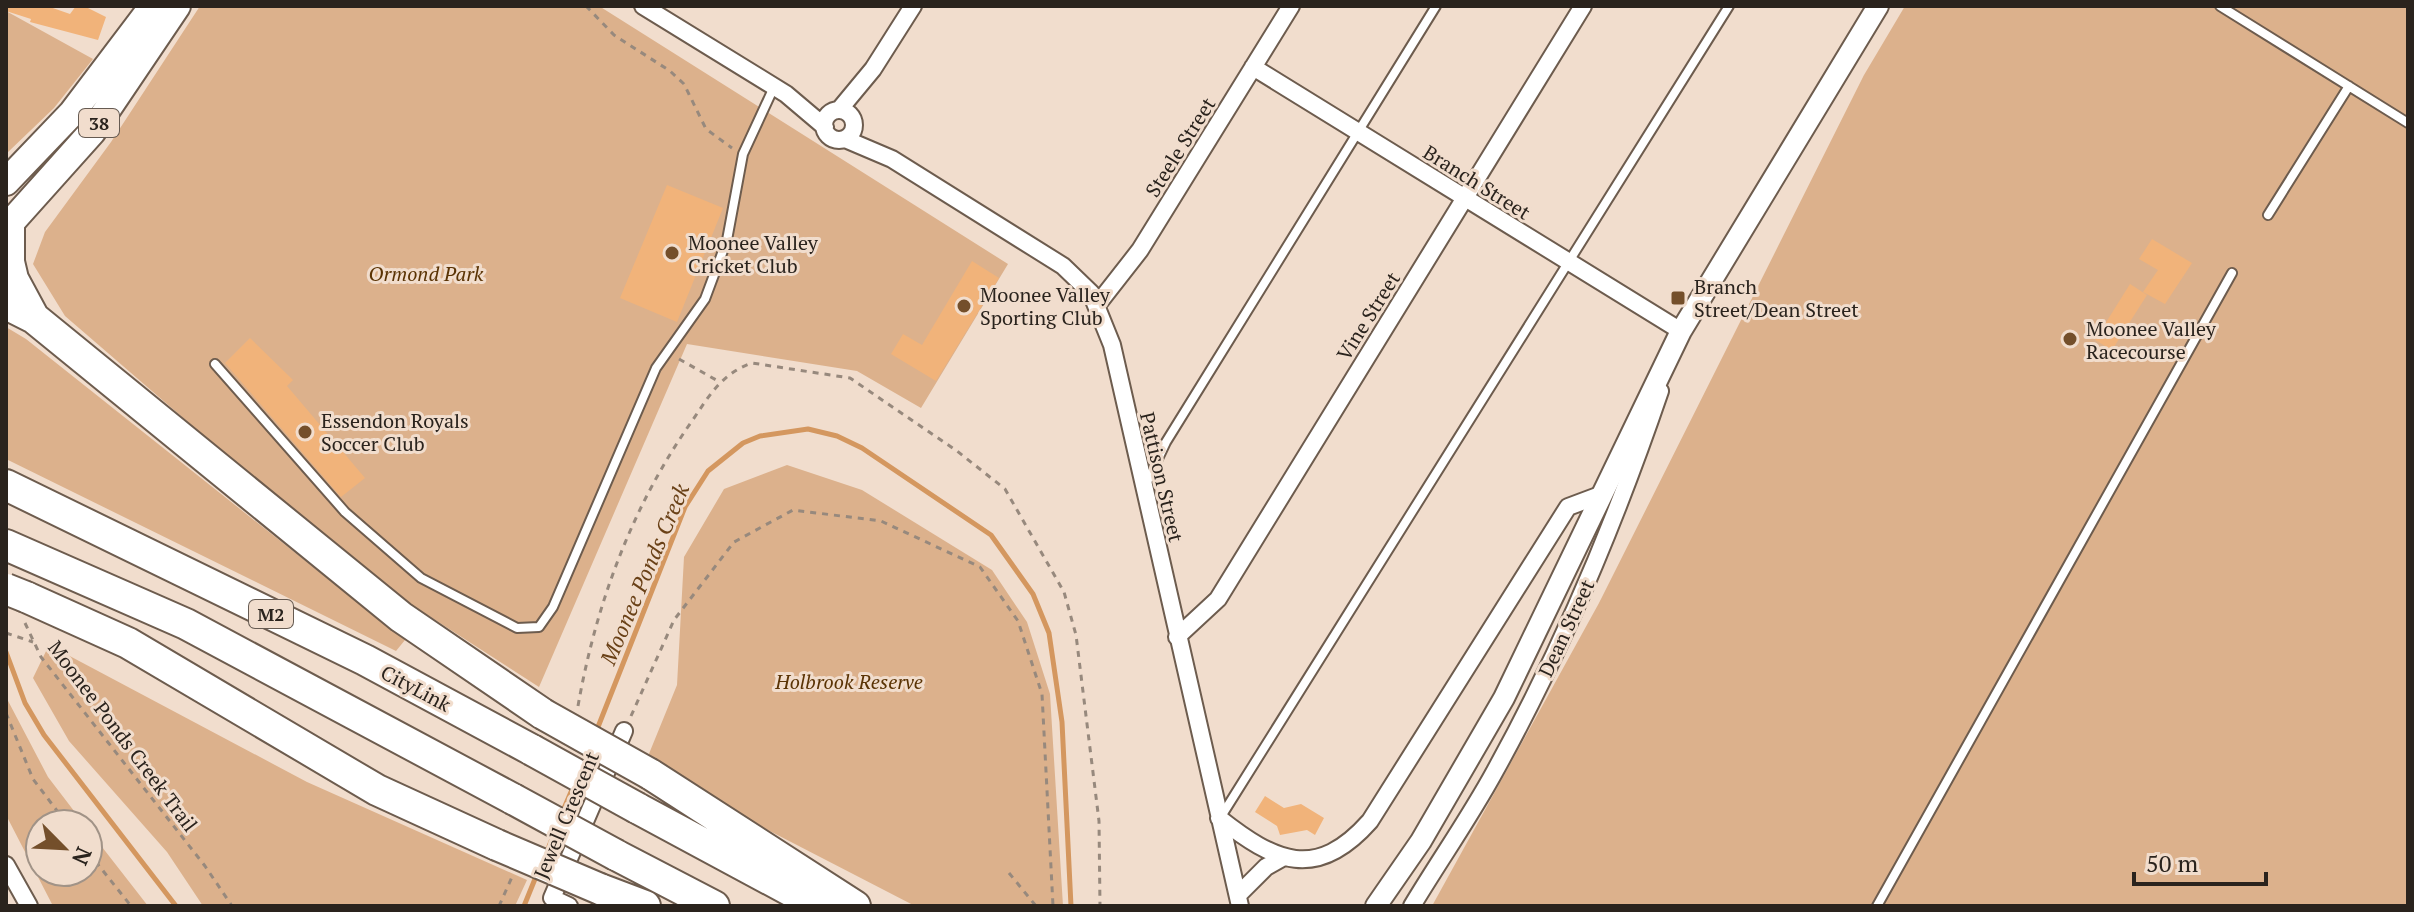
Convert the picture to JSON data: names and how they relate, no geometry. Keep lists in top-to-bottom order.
{
  "streets": {
    "highway": ["M2", "CityLink"],
    "main road": ["38"],
    "street": [
      "Steele Street",
      "Branch Street",
      "Vine Street",
      "Pattison Street",
      "Dean Street",
      "Jewell Crescent"
    ],
    "path": ["Moonee Ponds Creek Trail"]
  },
  "crossings": [
    ["Steele Street", "Branch Street"],
    ["Steele Street", "Pattison Street"],
    ["Branch Street", "Vine Street"],
    ["Branch Street", "Dean Street"],
    ["Vine Street", "Pattison Street"]
  ],
  "water": ["Moonee Ponds Creek"],
  "parks": ["Ormond Park", "Holbrook Reserve"],
  "places": {
    "other": [
      "Moonee Valley Cricket Club",
      "Moonee Valley Sporting Club",
      "Moonee Valley Racecourse",
      "Essendon Royals Soccer Club"
    ],
    "transit": ["Branch Street/Dean Street"]
  },
  "scale_bar": "50 m",
  "north": "bottom right"
}
